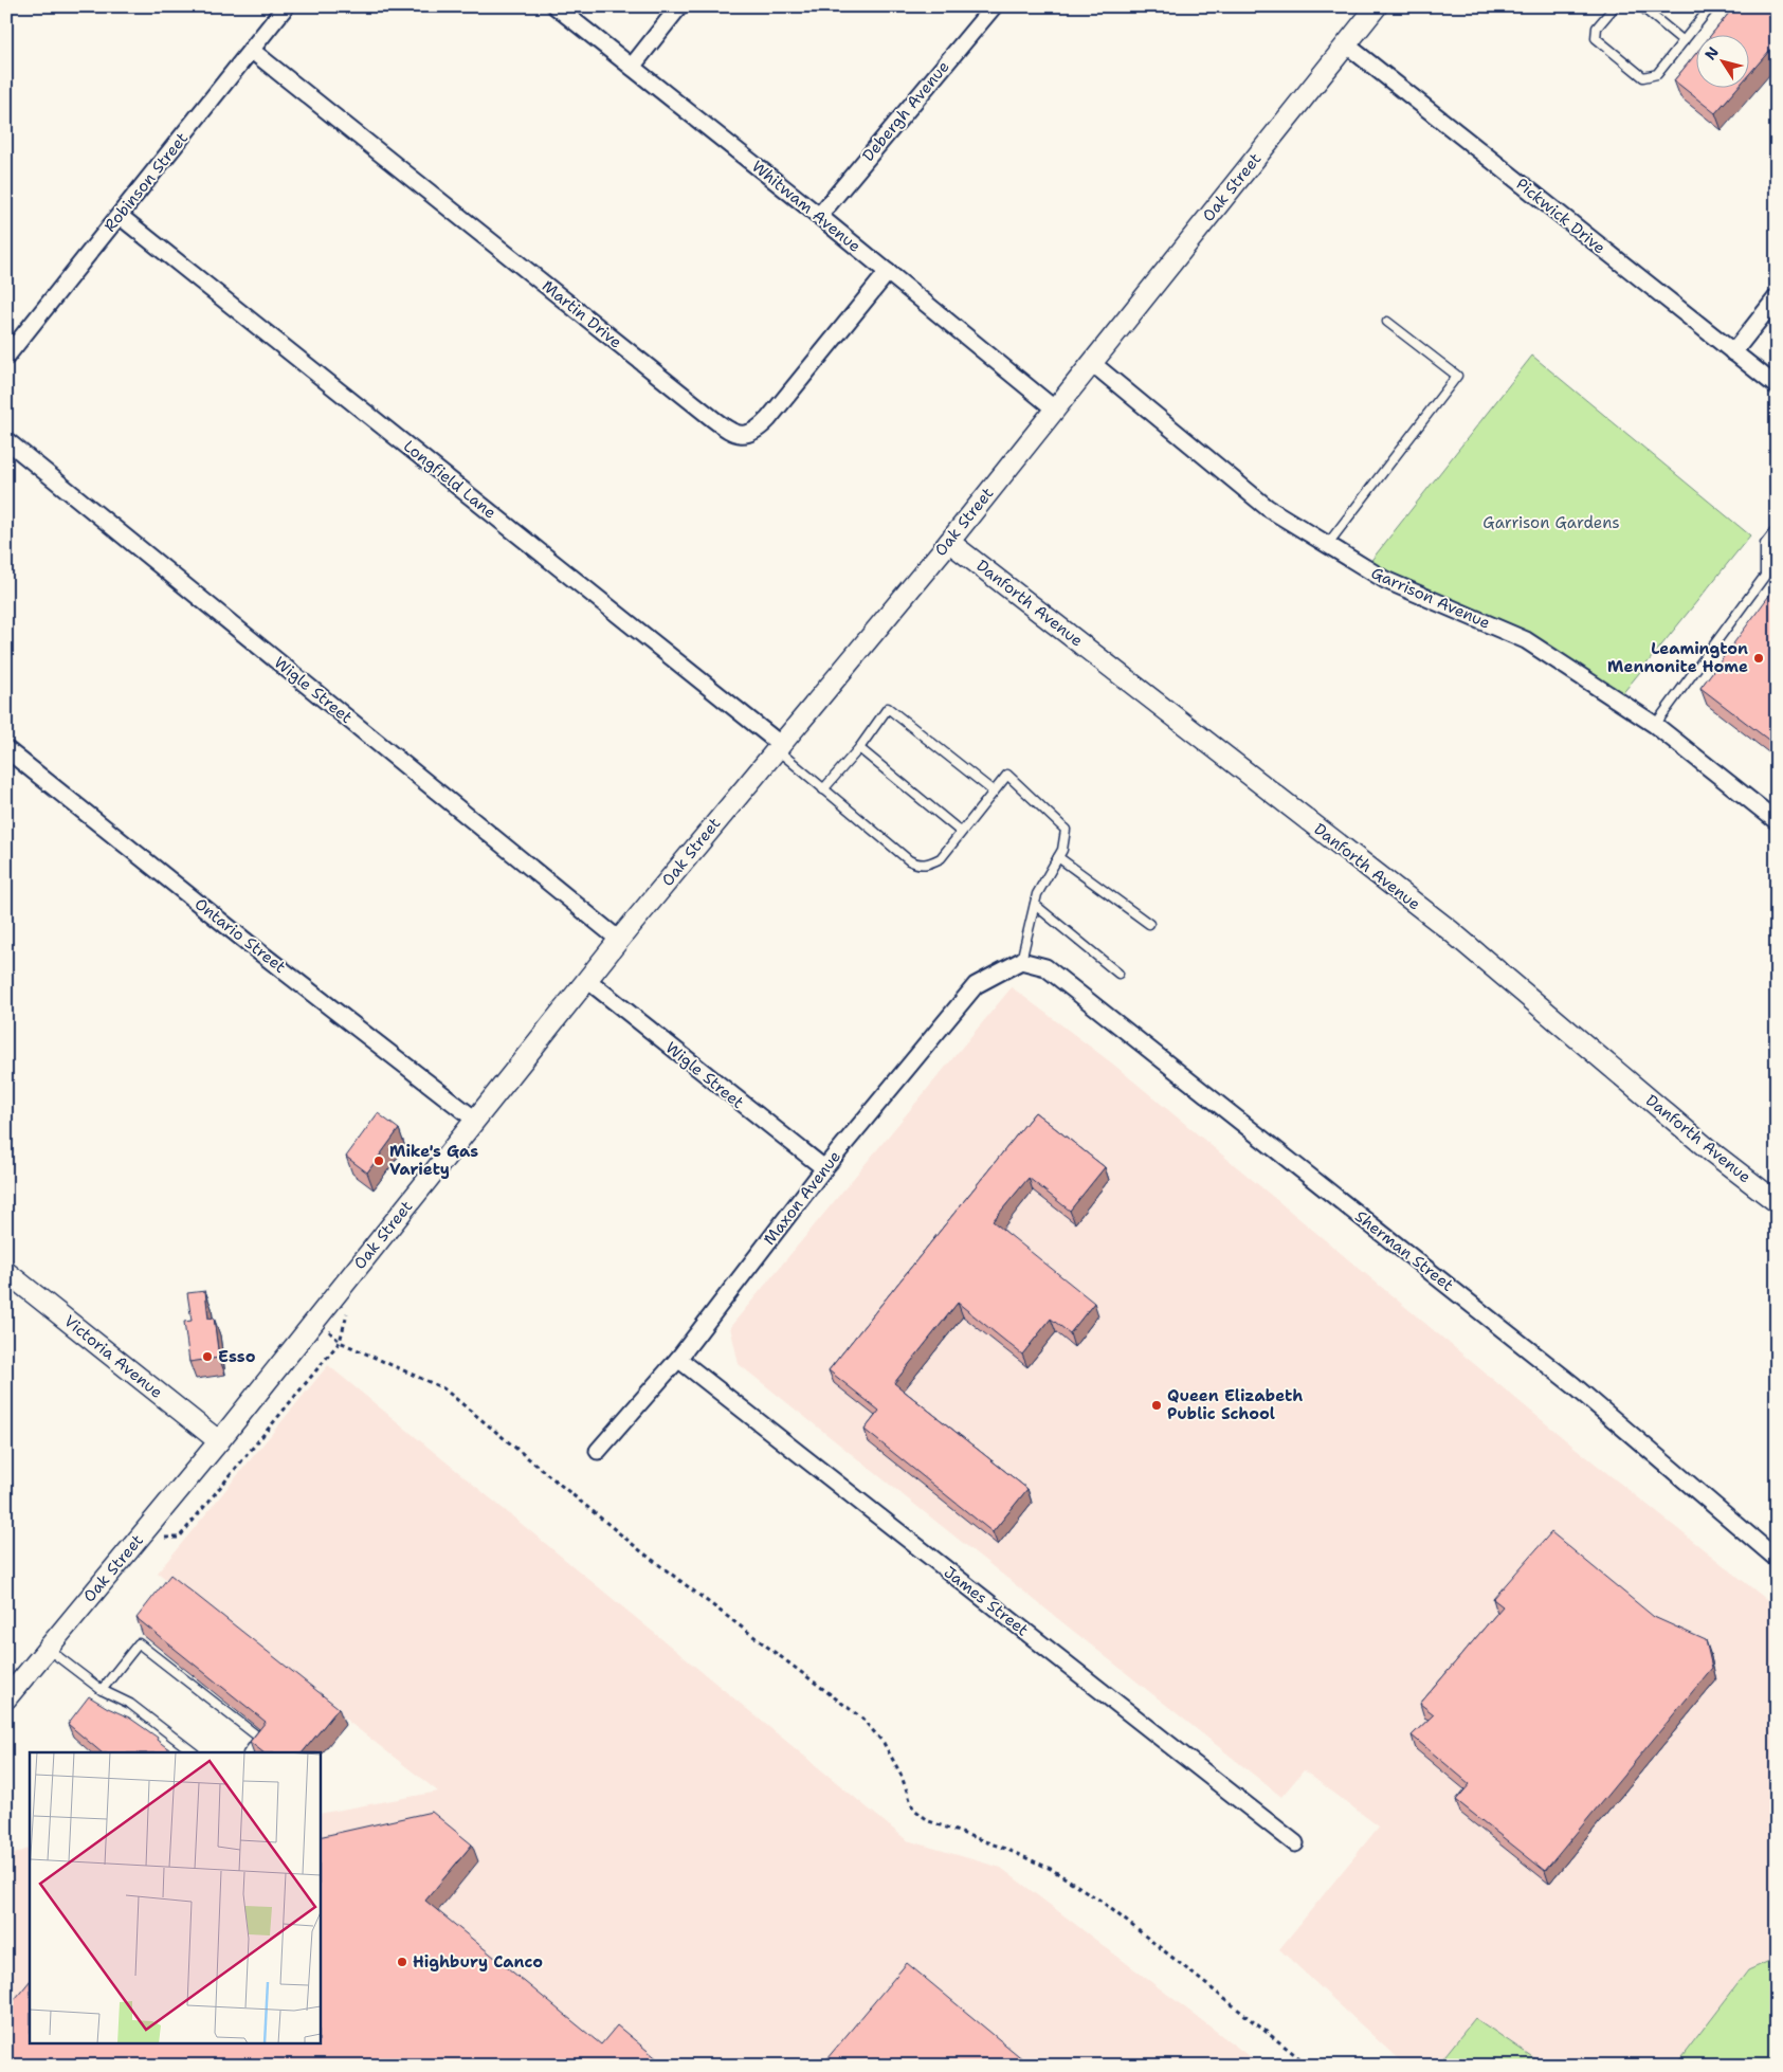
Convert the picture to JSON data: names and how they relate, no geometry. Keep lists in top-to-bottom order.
{
  "streets": {
    "street": [
      "Debergh Avenue",
      "Robinson Street",
      "Oak Street",
      "Whitwam Avenue",
      "Pickwick Drive",
      "Martin Drive",
      "Longfield Lane",
      "Garrison Avenue",
      "Danforth Avenue",
      "Wigle Street",
      "Ontario Street",
      "Maxon Avenue",
      "Sherman Street",
      "Victoria Avenue",
      "James Street"
    ]
  },
  "crossings": [
    ["Debergh Avenue", "Whitwam Avenue"],
    ["Robinson Street", "Martin Drive"],
    ["Robinson Street", "Longfield Lane"],
    ["Oak Street", "Whitwam Avenue"],
    ["Oak Street", "Pickwick Drive"],
    ["Oak Street", "Longfield Lane"],
    ["Oak Street", "Garrison Avenue"],
    ["Oak Street", "Danforth Avenue"],
    ["Oak Street", "Wigle Street"],
    ["Oak Street", "Ontario Street"],
    ["Oak Street", "Victoria Avenue"],
    ["Whitwam Avenue", "Martin Drive"],
    ["Wigle Street", "Maxon Avenue"],
    ["Maxon Avenue", "Sherman Street"],
    ["Maxon Avenue", "James Street"]
  ],
  "parks": ["Garrison Gardens"],
  "places": [
    "Leamington Mennonite Home",
    "Mike's Gas Variety",
    "Esso",
    "Queen Elizabeth Public School",
    "Highbury Canco"
  ],
  "north": "top left"
}
